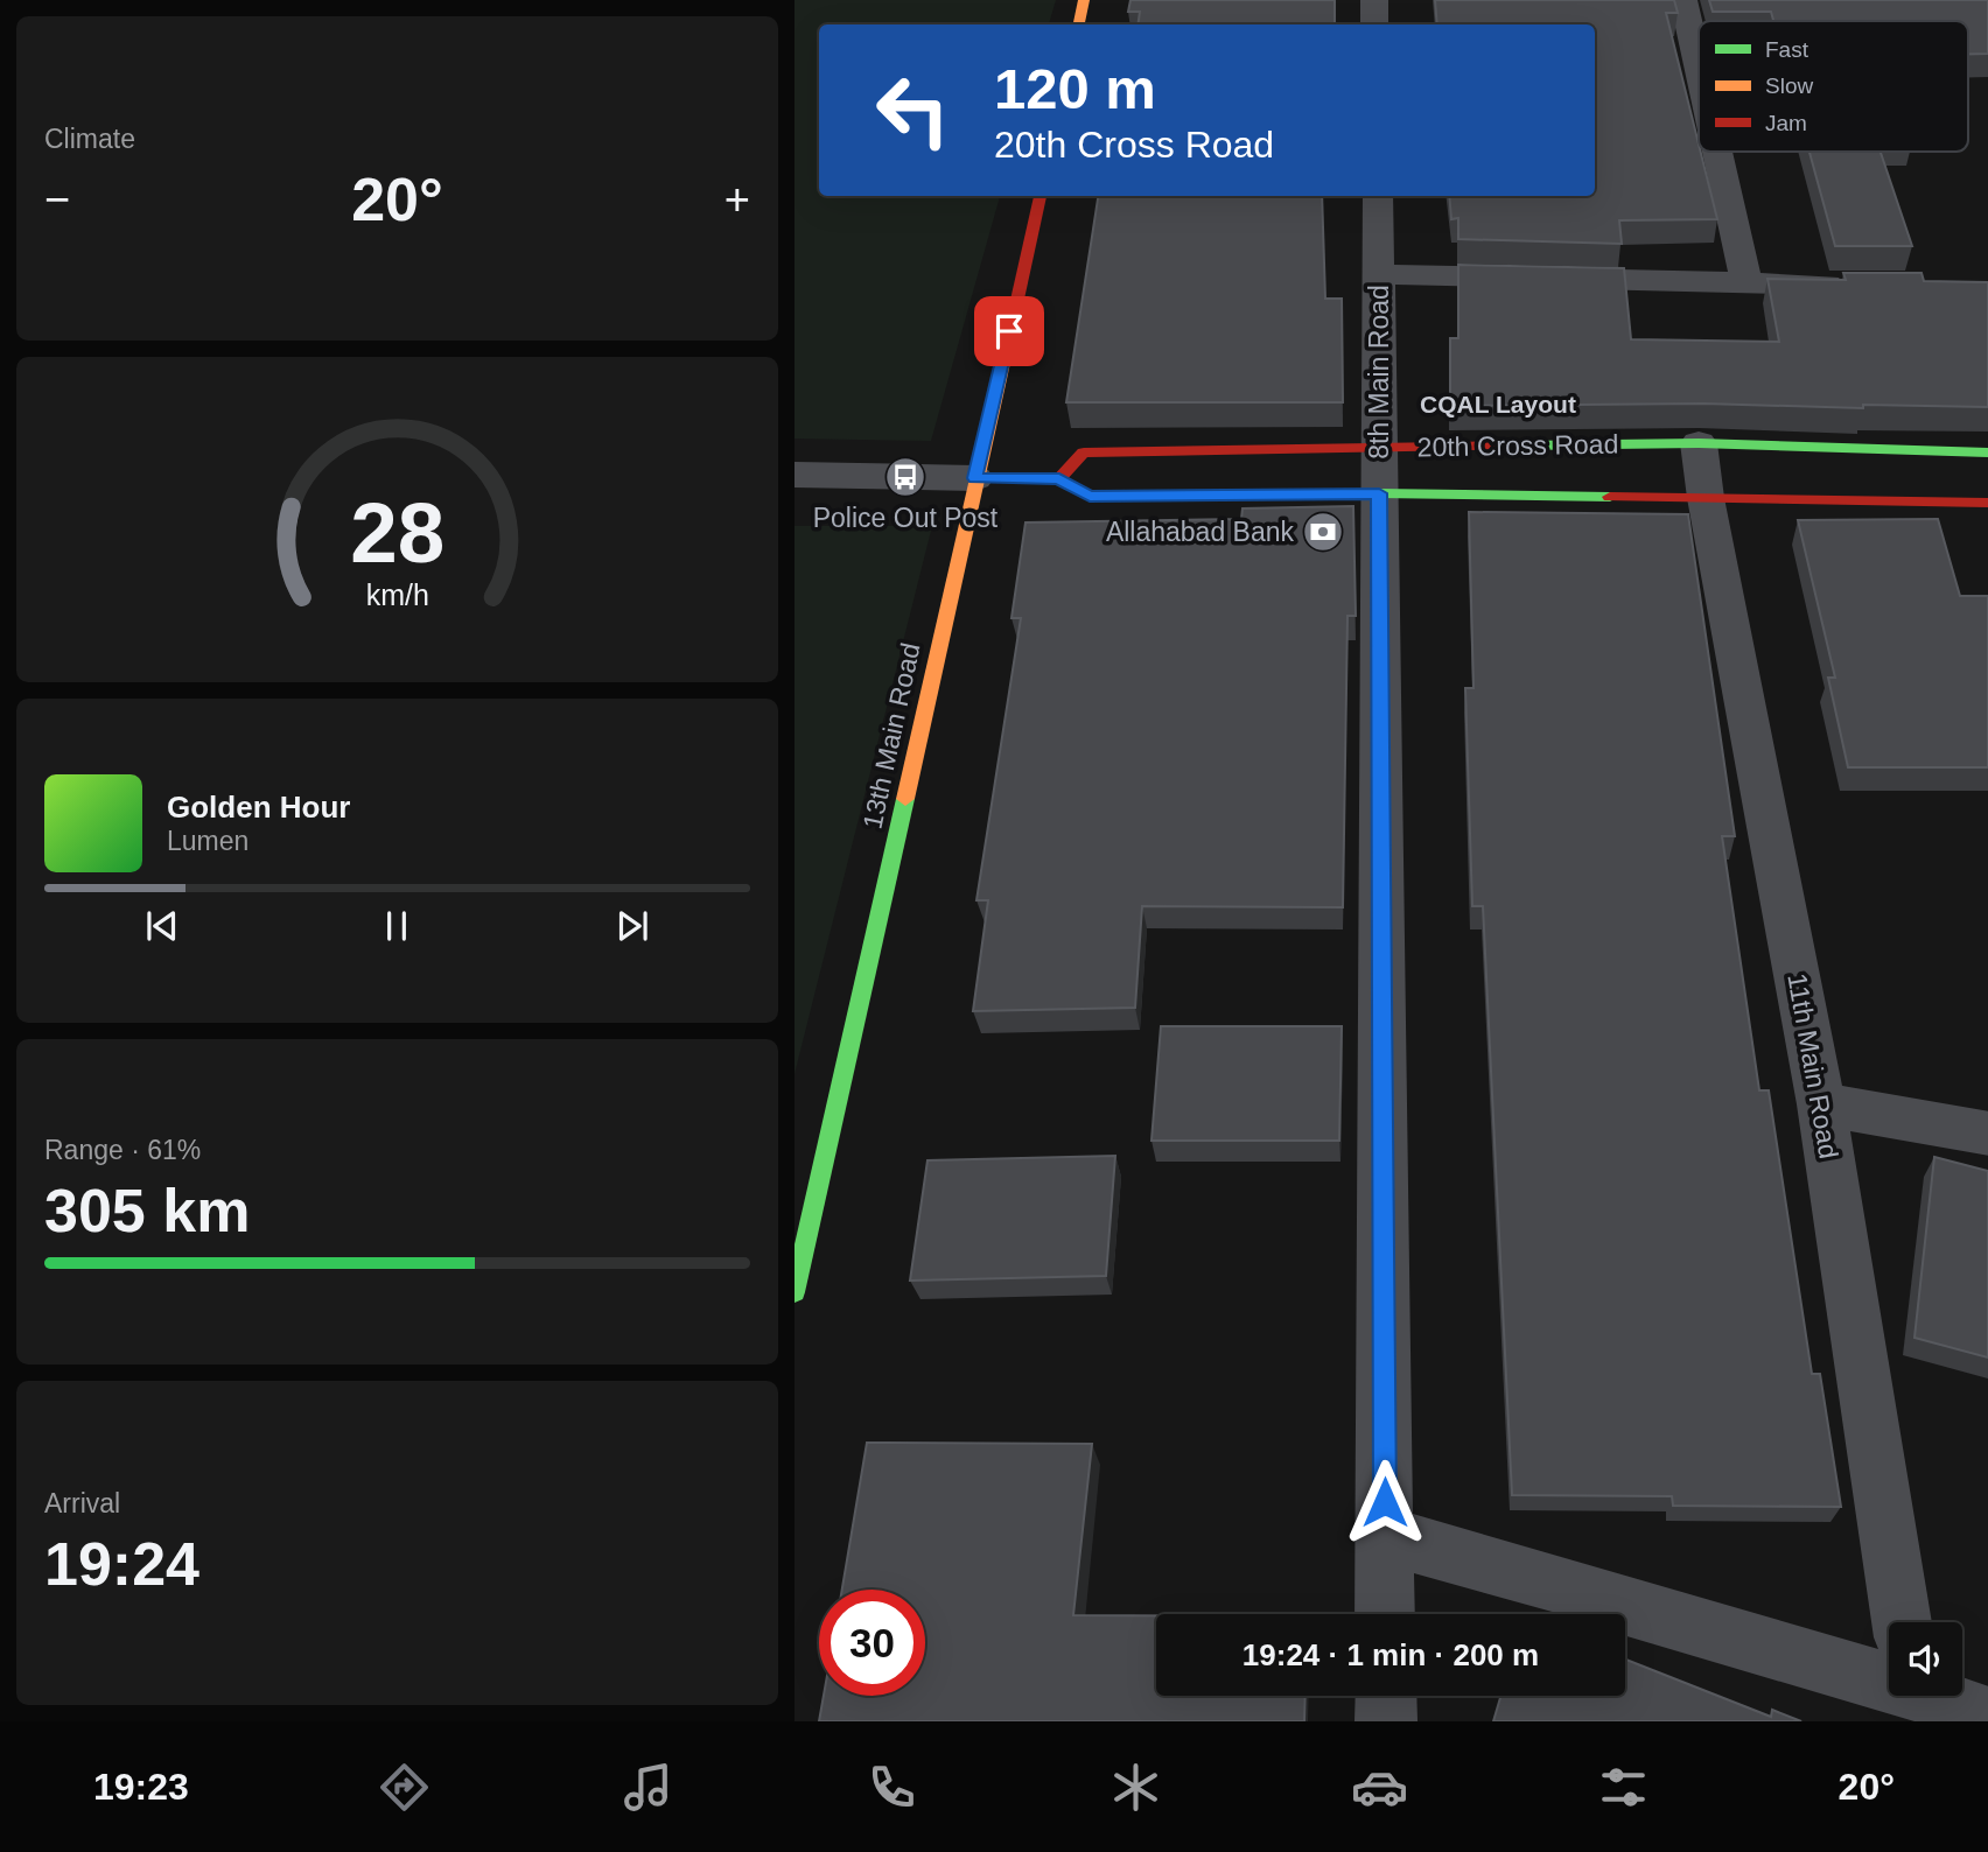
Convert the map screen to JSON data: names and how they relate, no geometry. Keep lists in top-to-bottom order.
{
  "streets": {
    "street": [
      "8th Main Road",
      "20th Cross Road",
      "13th Main Road",
      "11th Main Road"
    ]
  },
  "crossings": [
    ["8th Main Road", "20th Cross Road"],
    ["20th Cross Road", "13th Main Road"],
    ["20th Cross Road", "11th Main Road"]
  ],
  "districts": ["CQAL Layout"],
  "places": {
    "bus stop": ["Police Out Post"],
    "bank": ["Allahabad Bank"]
  },
  "legend": ["Fast", "Slow", "Jam"],
  "page": {
    "tile": [
      "Climate",
      ["Range · 61%", "305 km"],
      ["Arrival", "19:24"]
    ],
    "turn": ["120 m", "20th Cross Road"],
    "heat": ["−", "20°", "+"],
    "song": ["Golden Hour", "Lumen"],
    "limit": "30",
    "trip": "19:24 · 1 min · 200 m",
    "tabs": ["19:23", "20°"],
    "gauge": ["28", "km/h"]
  }
}
